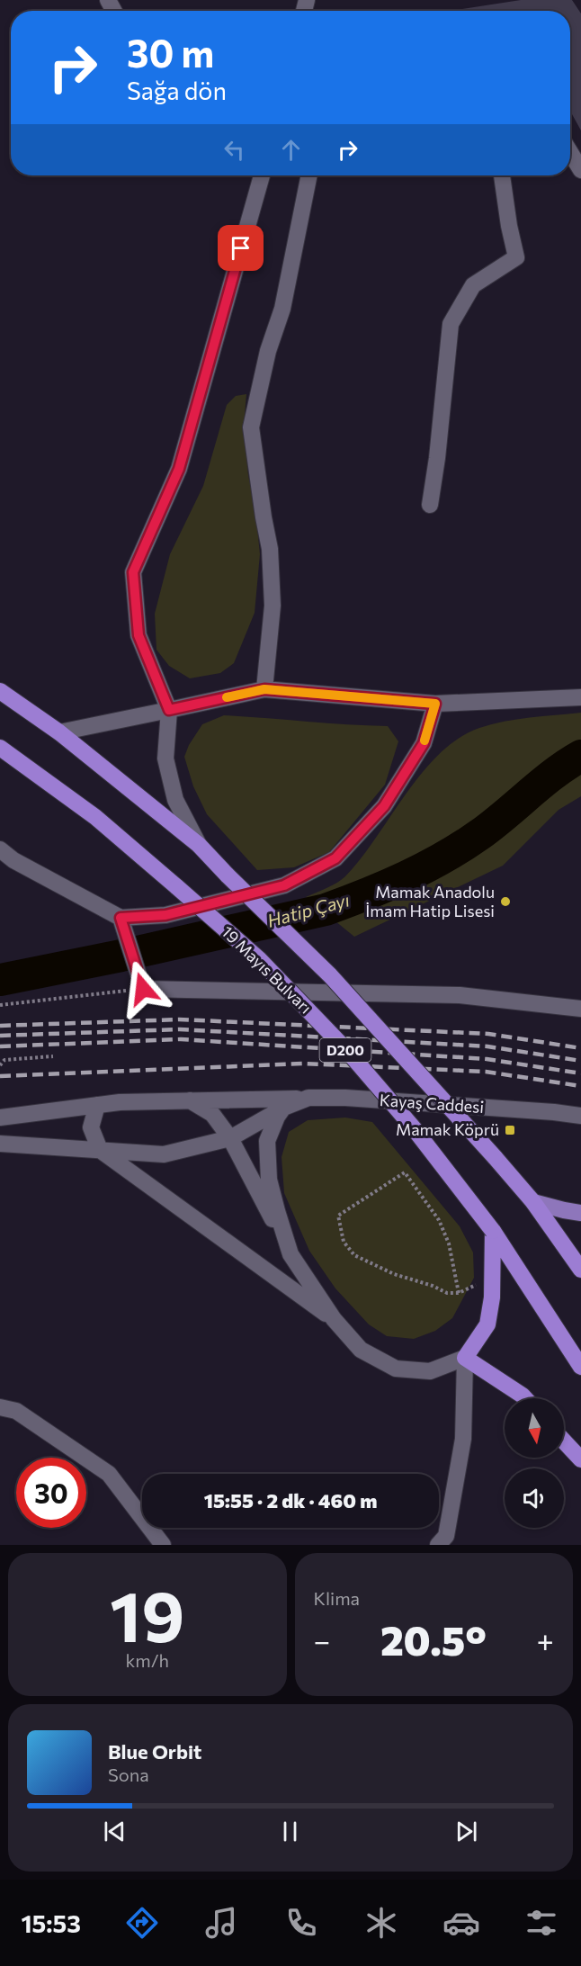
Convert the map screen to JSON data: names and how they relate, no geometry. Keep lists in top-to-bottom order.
{
  "streets": {
    "highway": ["19 Mayıs Bulvarı", "D200"],
    "street": ["Kayaş Caddesi"]
  },
  "crossings": [
    ["19 Mayıs Bulvarı", "D200"]
  ],
  "water": ["Hatip Çayı"],
  "places": {
    "other": ["Mamak Anadolu İmam Hatip Lisesi"],
    "transit": ["Mamak Köprü"]
  },
  "north": "bottom",
  "page": {
    "turn": ["30 m", "Sağa dön"],
    "limit": "30",
    "trip": "15:55 · 2 dk · 460 m",
    "tile": [
      ["19", "km/h"],
      "Klima"
    ],
    "heat": ["−", "20.5°", "+"],
    "song": ["Blue Orbit", "Sona"],
    "tabs": "15:53"
  }
}
